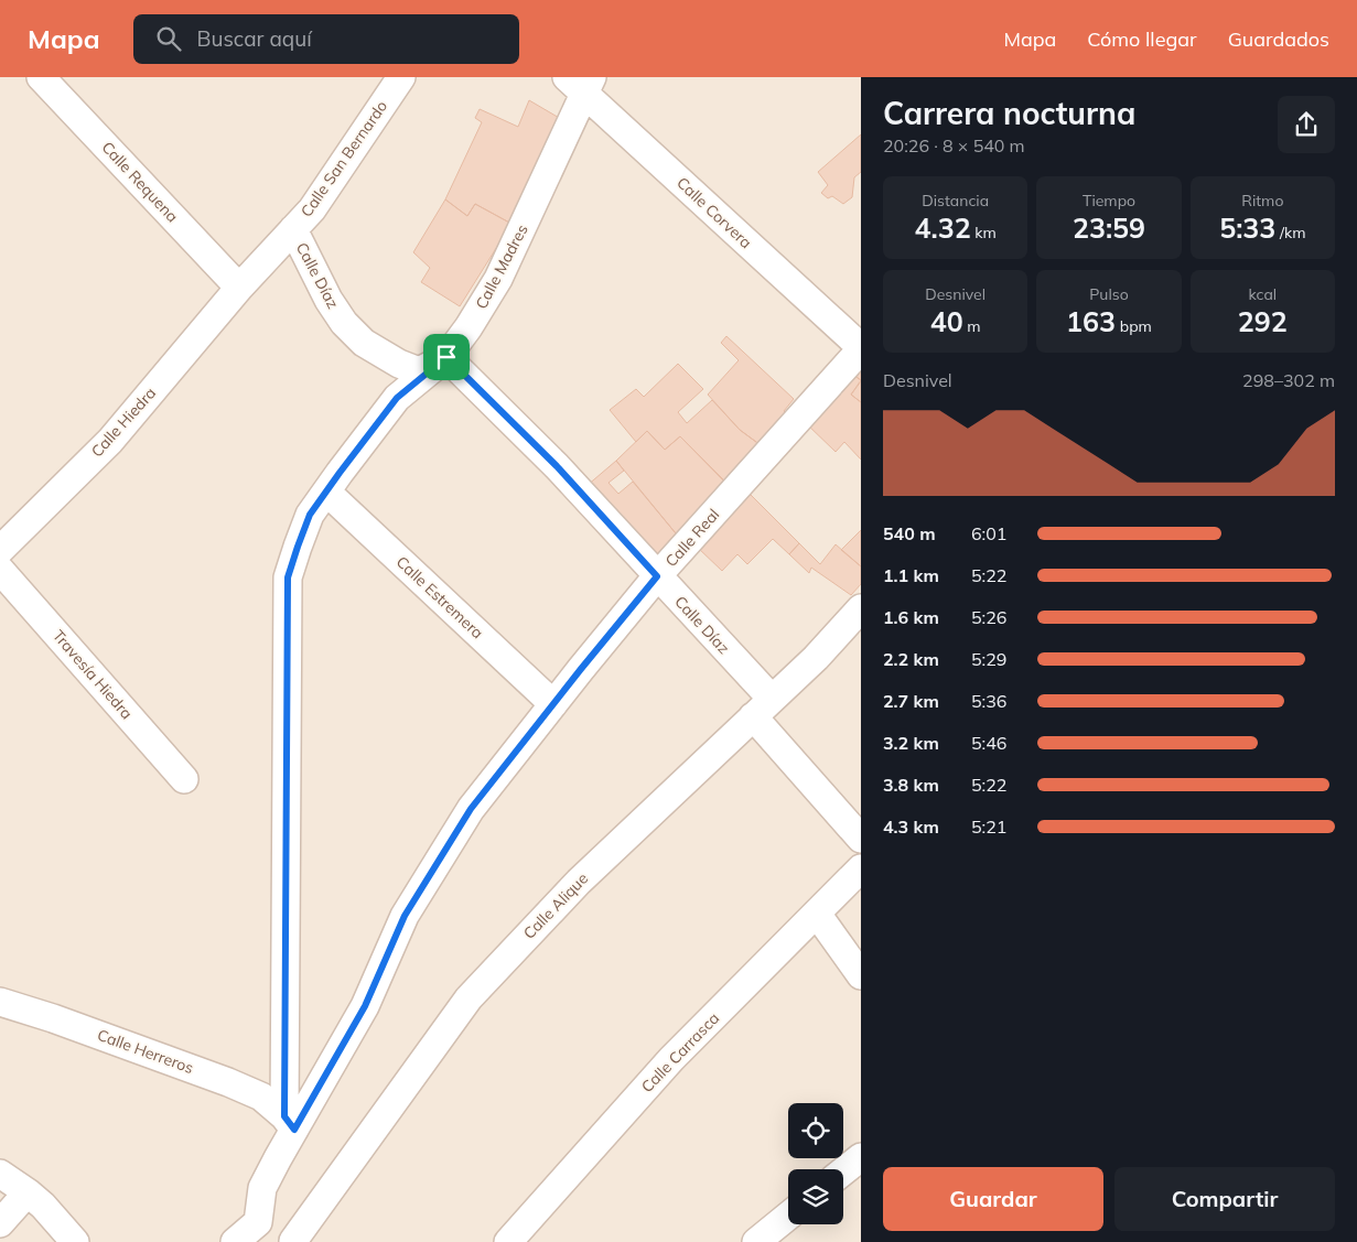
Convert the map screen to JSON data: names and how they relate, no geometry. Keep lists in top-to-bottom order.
{
  "streets": {
    "street": [
      "Calle San Bernardo",
      "Calle Requena",
      "Calle Corvera",
      "Calle Madres",
      "Calle Díaz",
      "Calle Hiedra",
      "Calle Real",
      "Calle Estremera",
      "Travesía Hiedra",
      "Calle Alique",
      "Calle Herreros",
      "Calle Carrasca"
    ]
  },
  "crossings": [
    ["Calle San Bernardo", "Calle Requena"],
    ["Calle San Bernardo", "Calle Díaz"],
    ["Calle San Bernardo", "Calle Hiedra"],
    ["Calle Requena", "Calle Hiedra"],
    ["Calle Corvera", "Calle Madres"],
    ["Calle Corvera", "Calle Real"],
    ["Calle Madres", "Calle Díaz"],
    ["Calle Madres", "Calle Real"],
    ["Calle Madres", "Calle Estremera"],
    ["Calle Madres", "Calle Herreros"],
    ["Calle Díaz", "Calle Real"],
    ["Calle Díaz", "Calle Alique"],
    ["Calle Real", "Calle Estremera"],
    ["Calle Real", "Calle Herreros"]
  ],
  "page": {
    "header": "Mapa",
    "search": "Buscar aquí",
    "nav": ["Mapa", "Cómo llegar", "Guardados"],
    "heading": ["Carrera nocturna", "20:26 · 8 × 540 m"],
    "stats": [
      ["Distancia", "4.32 km"],
      ["Tiempo", "23:59"],
      ["Ritmo", "5:33 /km"],
      ["Desnivel", "40 m"],
      ["Pulso", "163 bpm"],
      ["kcal", "292"]
    ],
    "chart": ["Desnivel", "298–302 m"],
    "list": [
      {
        "name": "540 m",
        "note": "6:01"
      },
      {
        "name": "1.1 km",
        "note": "5:22"
      },
      {
        "name": "1.6 km",
        "note": "5:26"
      },
      {
        "name": "2.2 km",
        "note": "5:29"
      },
      {
        "name": "2.7 km",
        "note": "5:36"
      },
      {
        "name": "3.2 km",
        "note": "5:46"
      },
      {
        "name": "3.8 km",
        "note": "5:22"
      },
      {
        "name": "4.3 km",
        "note": "5:21"
      }
    ],
    "buttons": ["Guardar", "Compartir"]
  }
}
